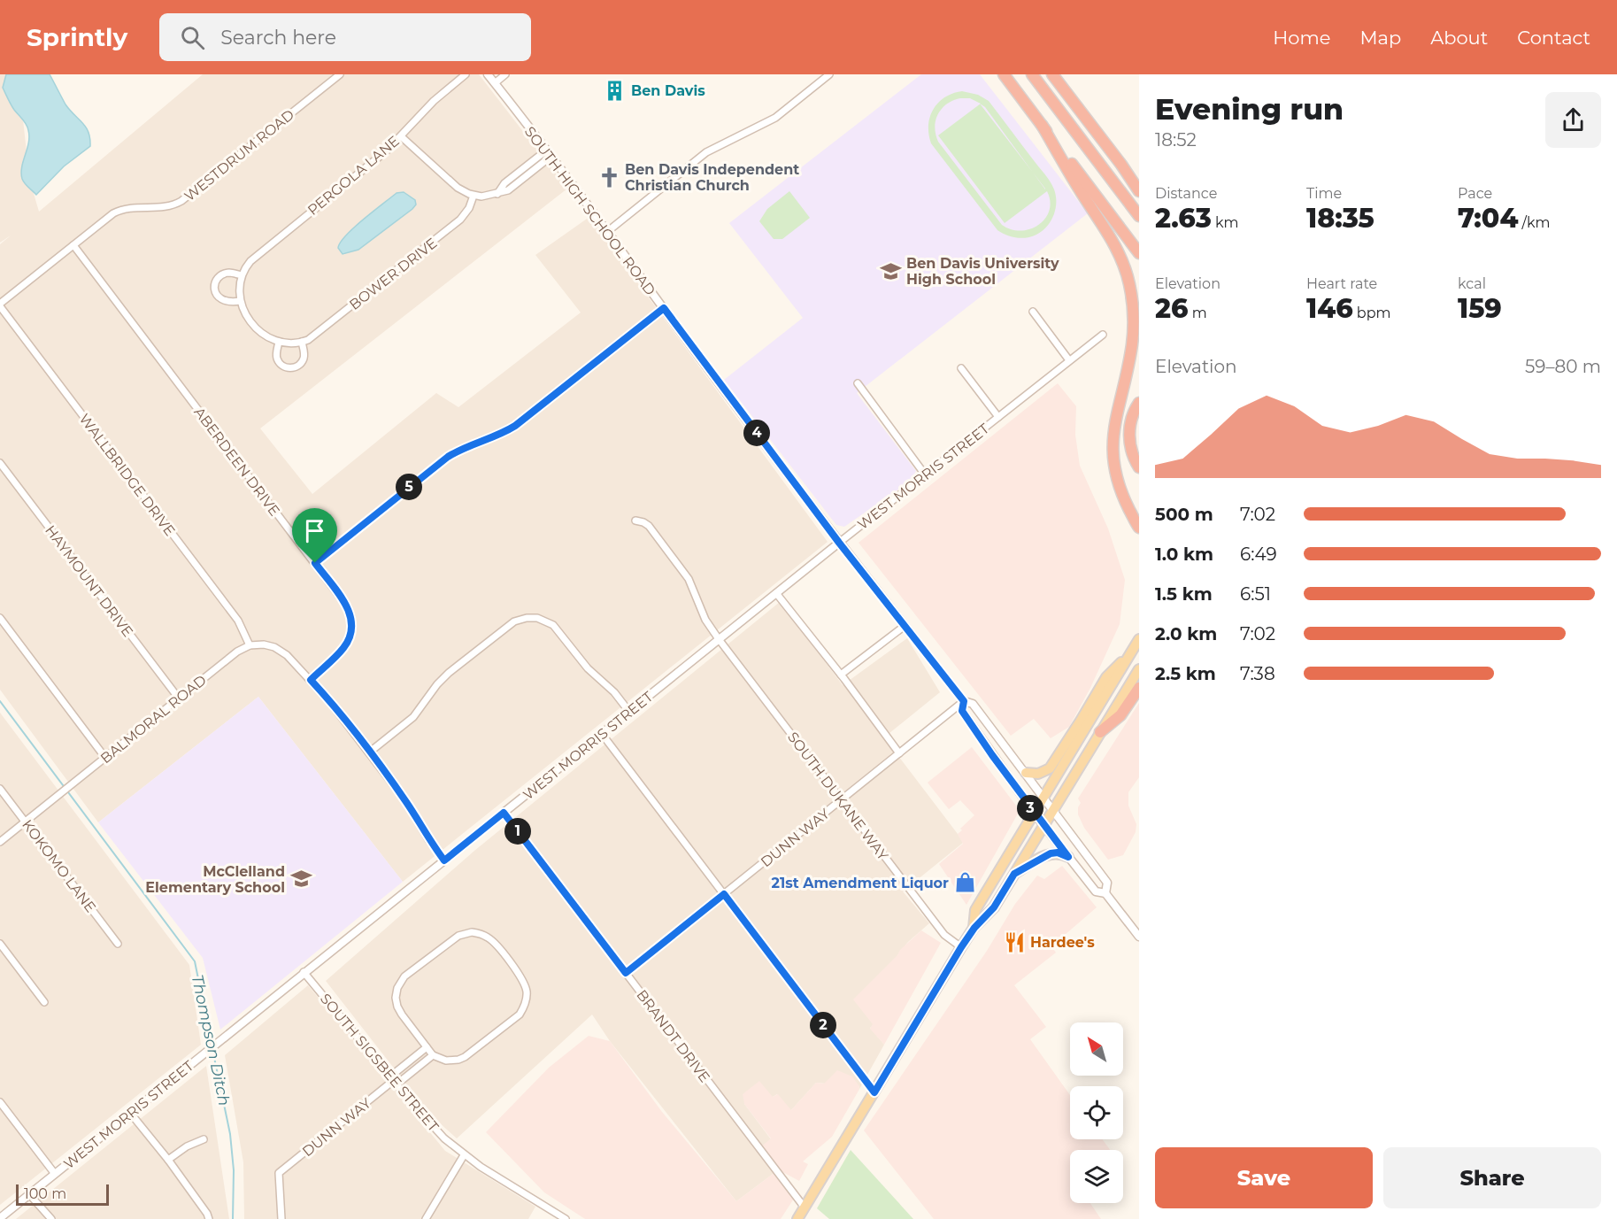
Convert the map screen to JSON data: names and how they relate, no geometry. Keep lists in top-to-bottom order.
{
  "streets": {
    "street": [
      "WESTDRUM ROAD",
      "PERGOLA LANE",
      "SOUTH HIGH SCHOOL ROAD",
      "BOWER DRIVE",
      "ABERDEEN DRIVE",
      "WALLBRIDGE DRIVE",
      "WEST MORRIS STREET",
      "HAYMOUNT DRIVE",
      "BALMORAL ROAD",
      "SOUTH DUKANE WAY",
      "DUNN WAY",
      "KOKOMO LANE",
      "BRANDT DRIVE",
      "SOUTH SIGSBEE STREET"
    ]
  },
  "crossings": [
    ["WESTDRUM ROAD", "ABERDEEN DRIVE"],
    ["WESTDRUM ROAD", "WALLBRIDGE DRIVE"],
    ["SOUTH HIGH SCHOOL ROAD", "WEST MORRIS STREET"],
    ["SOUTH HIGH SCHOOL ROAD", "DUNN WAY"],
    ["WALLBRIDGE DRIVE", "BALMORAL ROAD"],
    ["WEST MORRIS STREET", "SOUTH DUKANE WAY"],
    ["WEST MORRIS STREET", "BRANDT DRIVE"],
    ["WEST MORRIS STREET", "SOUTH SIGSBEE STREET"],
    ["HAYMOUNT DRIVE", "BALMORAL ROAD"],
    ["BALMORAL ROAD", "KOKOMO LANE"],
    ["SOUTH DUKANE WAY", "DUNN WAY"],
    ["DUNN WAY", "BRANDT DRIVE"],
    ["DUNN WAY", "SOUTH SIGSBEE STREET"]
  ],
  "water": ["Thompson Ditch"],
  "places": {
    "building": ["Ben Davis"],
    "church": ["Ben Davis Independent Christian Church"],
    "school or university": ["Ben Davis University High School", "McClelland Elementary School"],
    "shop": ["21st Amendment Liquor"],
    "restaurant": ["Hardee's"]
  },
  "scale_bar": "100 m",
  "north": "top left",
  "page": {
    "header": "Sprintly",
    "search": "Search here",
    "nav": [
      "Home",
      "Map",
      "About",
      "Contact"
    ],
    "heading": ["Evening run", "18:52"],
    "stats": [
      ["Distance", "2.63 km"],
      ["Time", "18:35"],
      ["Pace", "7:04 /km"],
      ["Elevation", "26 m"],
      ["Heart rate", "146 bpm"],
      ["kcal", "159"]
    ],
    "chart": ["Elevation", "59–80 m"],
    "pins": [
      "4",
      "5",
      "3",
      "1",
      "2"
    ],
    "list": [
      {
        "name": "500 m",
        "note": "7:02"
      },
      {
        "name": "1.0 km",
        "note": "6:49"
      },
      {
        "name": "1.5 km",
        "note": "6:51"
      },
      {
        "name": "2.0 km",
        "note": "7:02"
      },
      {
        "name": "2.5 km",
        "note": "7:38"
      }
    ],
    "buttons": ["Save", "Share"],
    "scale": "100 m"
  }
}
